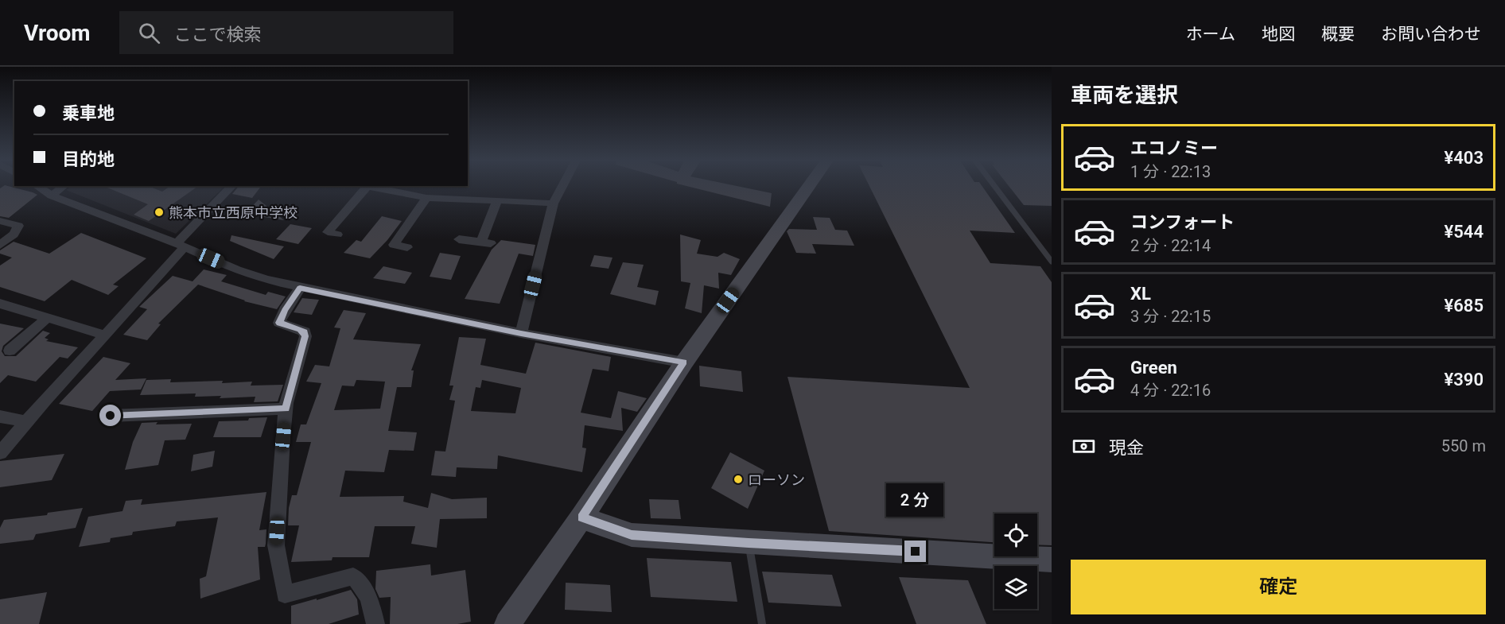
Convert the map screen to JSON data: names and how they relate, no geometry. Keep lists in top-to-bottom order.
{
  "places": ["熊本市立西原中学校", "ローソン"],
  "page": {
    "header": "Vroom",
    "search": "ここで検索",
    "nav": [
      "ホーム",
      "地図",
      "概要",
      "お問い合わせ"
    ],
    "heading": "車両を選択",
    "banner": ["乗車地", "目的地"],
    "list": [
      {
        "name": "エコノミー",
        "note": "1 分 · 22:13",
        "value": "¥403"
      },
      {
        "name": "コンフォート",
        "note": "2 分 · 22:14",
        "value": "¥544"
      },
      {
        "name": "XL",
        "note": "3 分 · 22:15",
        "value": "¥685"
      },
      {
        "name": "Green",
        "note": "4 分 · 22:16",
        "value": "¥390"
      }
    ],
    "pay": ["現金", "550 m"],
    "bubble": "2 分",
    "buttons": "確定"
  }
}
